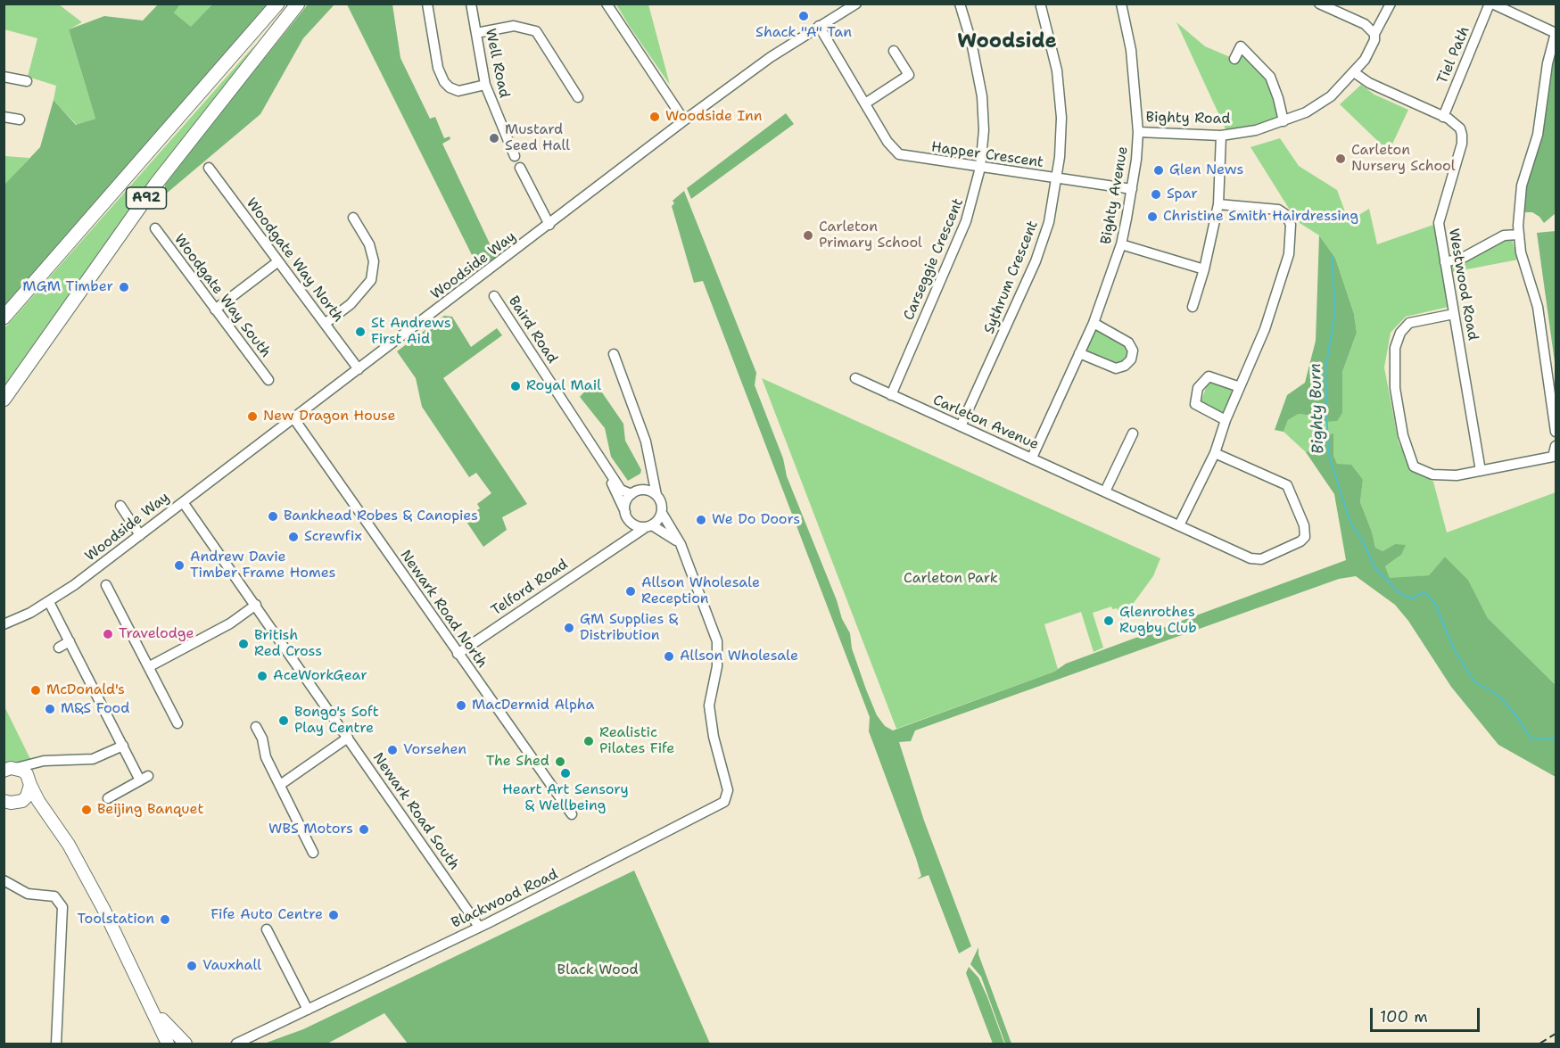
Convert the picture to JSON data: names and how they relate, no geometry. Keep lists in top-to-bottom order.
{
  "streets": {
    "highway": ["A92"],
    "street": [
      "Tiel Path",
      "Well Road",
      "Bighty Road",
      "Happer Crescent",
      "Bighty Avenue",
      "Carseggie Crescent",
      "Woodgate Way North",
      "Woodside Way",
      "Sythrum Crescent",
      "Westwood Road",
      "Woodgate Way South",
      "Baird Road",
      "Carleton Avenue",
      "Telford Road",
      "Newark Road North",
      "Newark Road South",
      "Blackwood Road"
    ]
  },
  "crossings": [
    ["Tiel Path", "Westwood Road"],
    ["Bighty Road", "Bighty Avenue"],
    ["Bighty Road", "Westwood Road"],
    ["Happer Crescent", "Bighty Avenue"],
    ["Happer Crescent", "Carseggie Crescent"],
    ["Happer Crescent", "Woodside Way"],
    ["Happer Crescent", "Sythrum Crescent"],
    ["Bighty Avenue", "Carleton Avenue"],
    ["Carseggie Crescent", "Carleton Avenue"],
    ["Woodgate Way North", "Woodside Way"],
    ["Woodside Way", "Newark Road North"],
    ["Woodside Way", "Newark Road South"],
    ["Sythrum Crescent", "Carleton Avenue"],
    ["Baird Road", "Telford Road"],
    ["Telford Road", "Newark Road North"],
    ["Newark Road South", "Blackwood Road"]
  ],
  "districts": ["Woodside"],
  "water": ["Bighty Burn"],
  "parks": ["Carleton Park", "Black Wood"],
  "places": [
    "Shack \"A\" Tan",
    "Woodside Inn",
    "Mustard Seed Hall",
    "Carleton Nursery School",
    "Glen News",
    "Spar",
    "Christine Smith Hairdressing",
    "Carleton Primary School",
    "MGM Timber",
    "St Andrews First Aid",
    "Royal Mail",
    "New Dragon House",
    "Bankhead Robes & Canopies",
    "We Do Doors",
    "Screwfix",
    "Andrew Davie Timber Frame Homes",
    "Allson Wholesale Reception",
    "Glenrothes Rugby Club",
    "GM Supplies & Distribution",
    "Travelodge",
    "British Red Cross",
    "Allson Wholesale",
    "AceWorkGear",
    "McDonald's",
    "MacDermid Alpha",
    "M&S Food",
    "Bongo's Soft Play Centre",
    "Realistic Pilates Fife",
    "Vorsehen",
    "The Shed",
    "Heart Art Sensory & Wellbeing",
    "Beijing Banquet",
    "WBS Motors",
    "Fife Auto Centre",
    "Toolstation",
    "Vauxhall"
  ],
  "scale_bar": "100 m"
}
